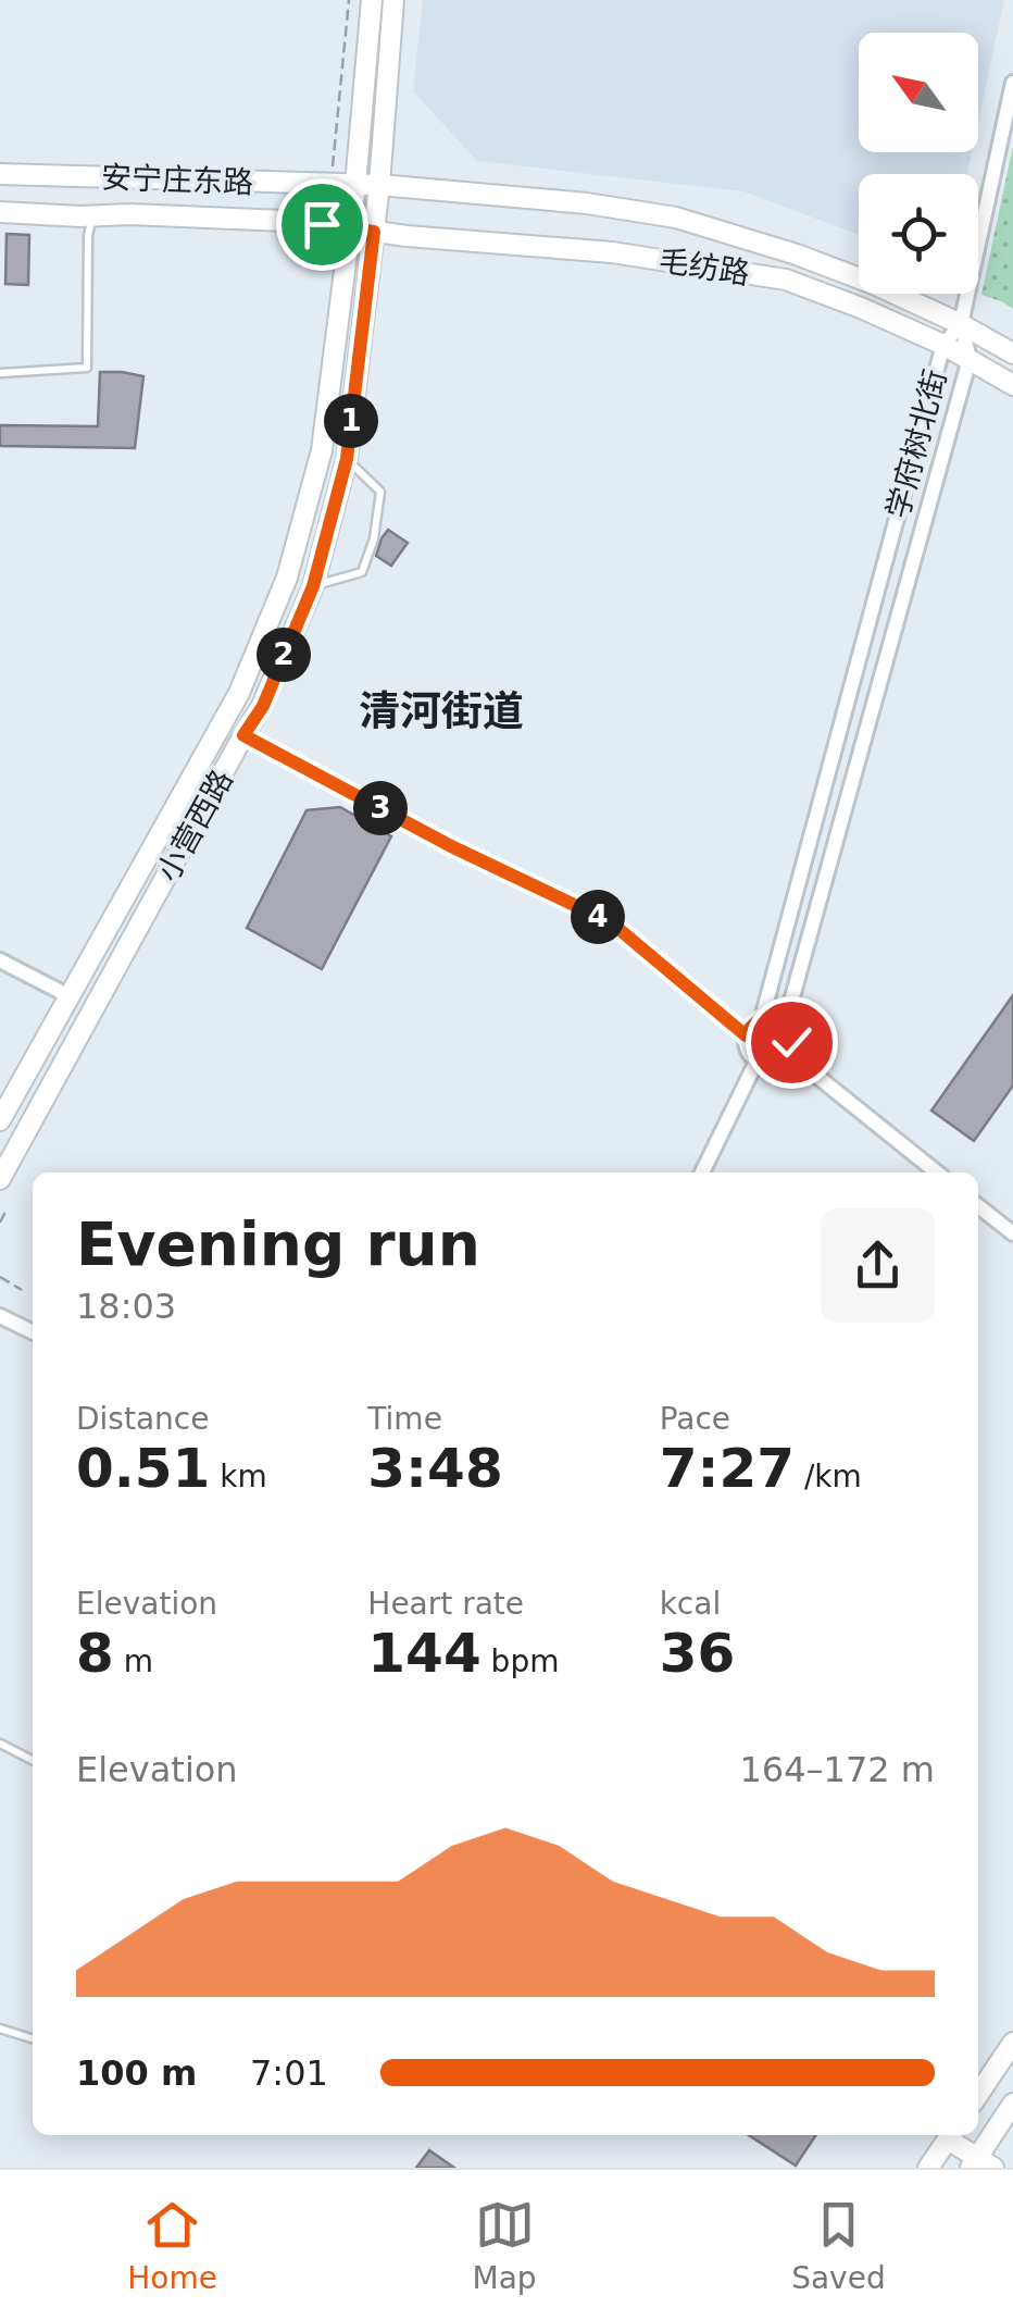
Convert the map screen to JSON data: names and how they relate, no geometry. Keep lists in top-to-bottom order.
{
  "streets": {
    "main road": ["安宁庄东路", "毛纺路", "小营西路"],
    "street": ["学府树北街"]
  },
  "crossings": [
    ["安宁庄东路", "毛纺路"],
    ["安宁庄东路", "小营西路"],
    ["毛纺路", "学府树北街"],
    ["毛纺路", "小营西路"]
  ],
  "districts": ["清河街道"],
  "north": "top left",
  "page": {
    "pins": [
      "1",
      "2",
      "3",
      "4"
    ],
    "heading": ["Evening run", "18:03"],
    "stats": [
      ["Distance", "0.51 km"],
      ["Time", "3:48"],
      ["Pace", "7:27 /km"],
      ["Elevation", "8 m"],
      ["Heart rate", "144 bpm"],
      ["kcal", "36"]
    ],
    "chart": ["Elevation", "164–172 m"],
    "list": [
      {
        "name": "100 m",
        "note": "7:01"
      }
    ],
    "tabs": ["Home", "Map", "Saved"]
  }
}
